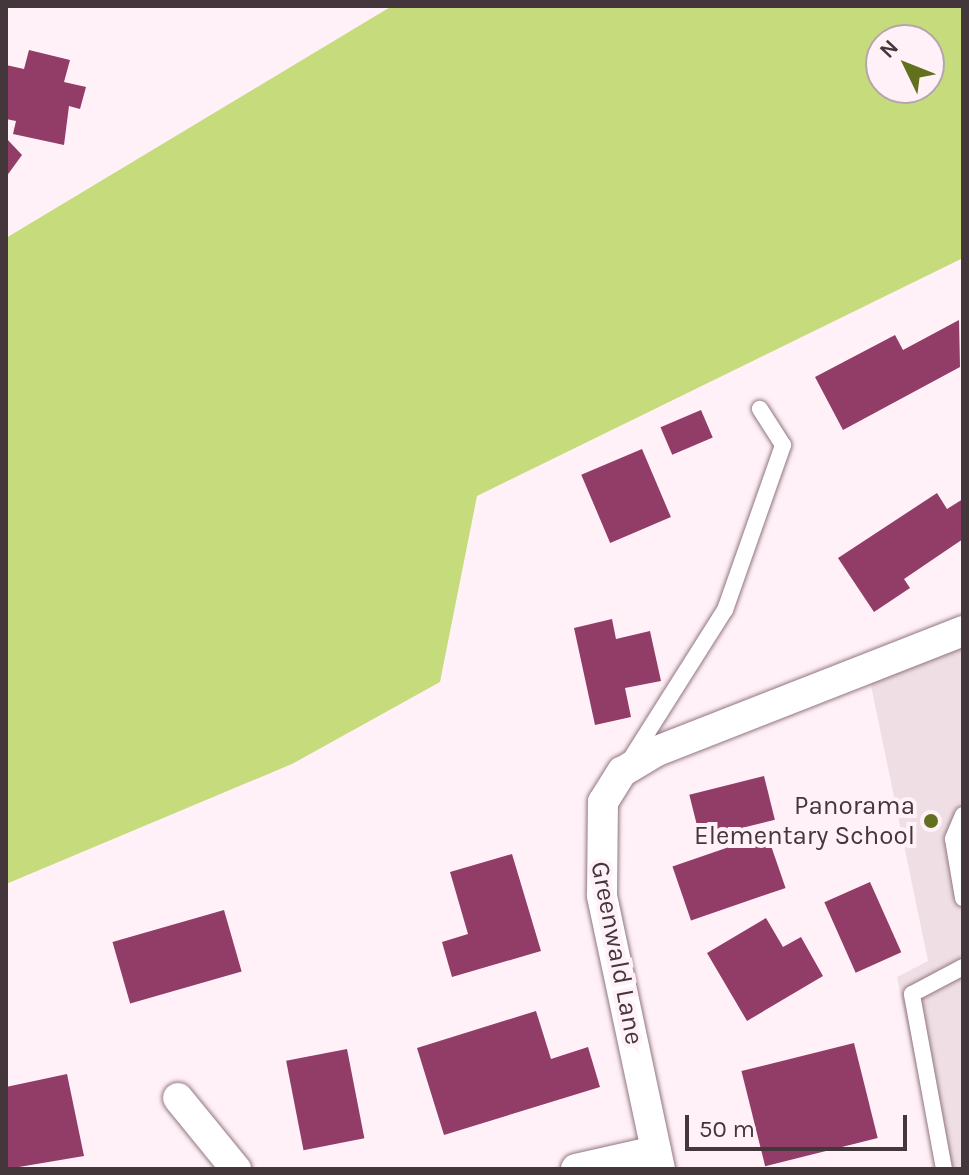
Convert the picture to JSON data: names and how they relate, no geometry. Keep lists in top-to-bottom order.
{
  "streets": {
    "street": ["Greenwald Lane"]
  },
  "places": ["Panorama Elementary School"],
  "scale_bar": "50 m",
  "north": "top left"
}
